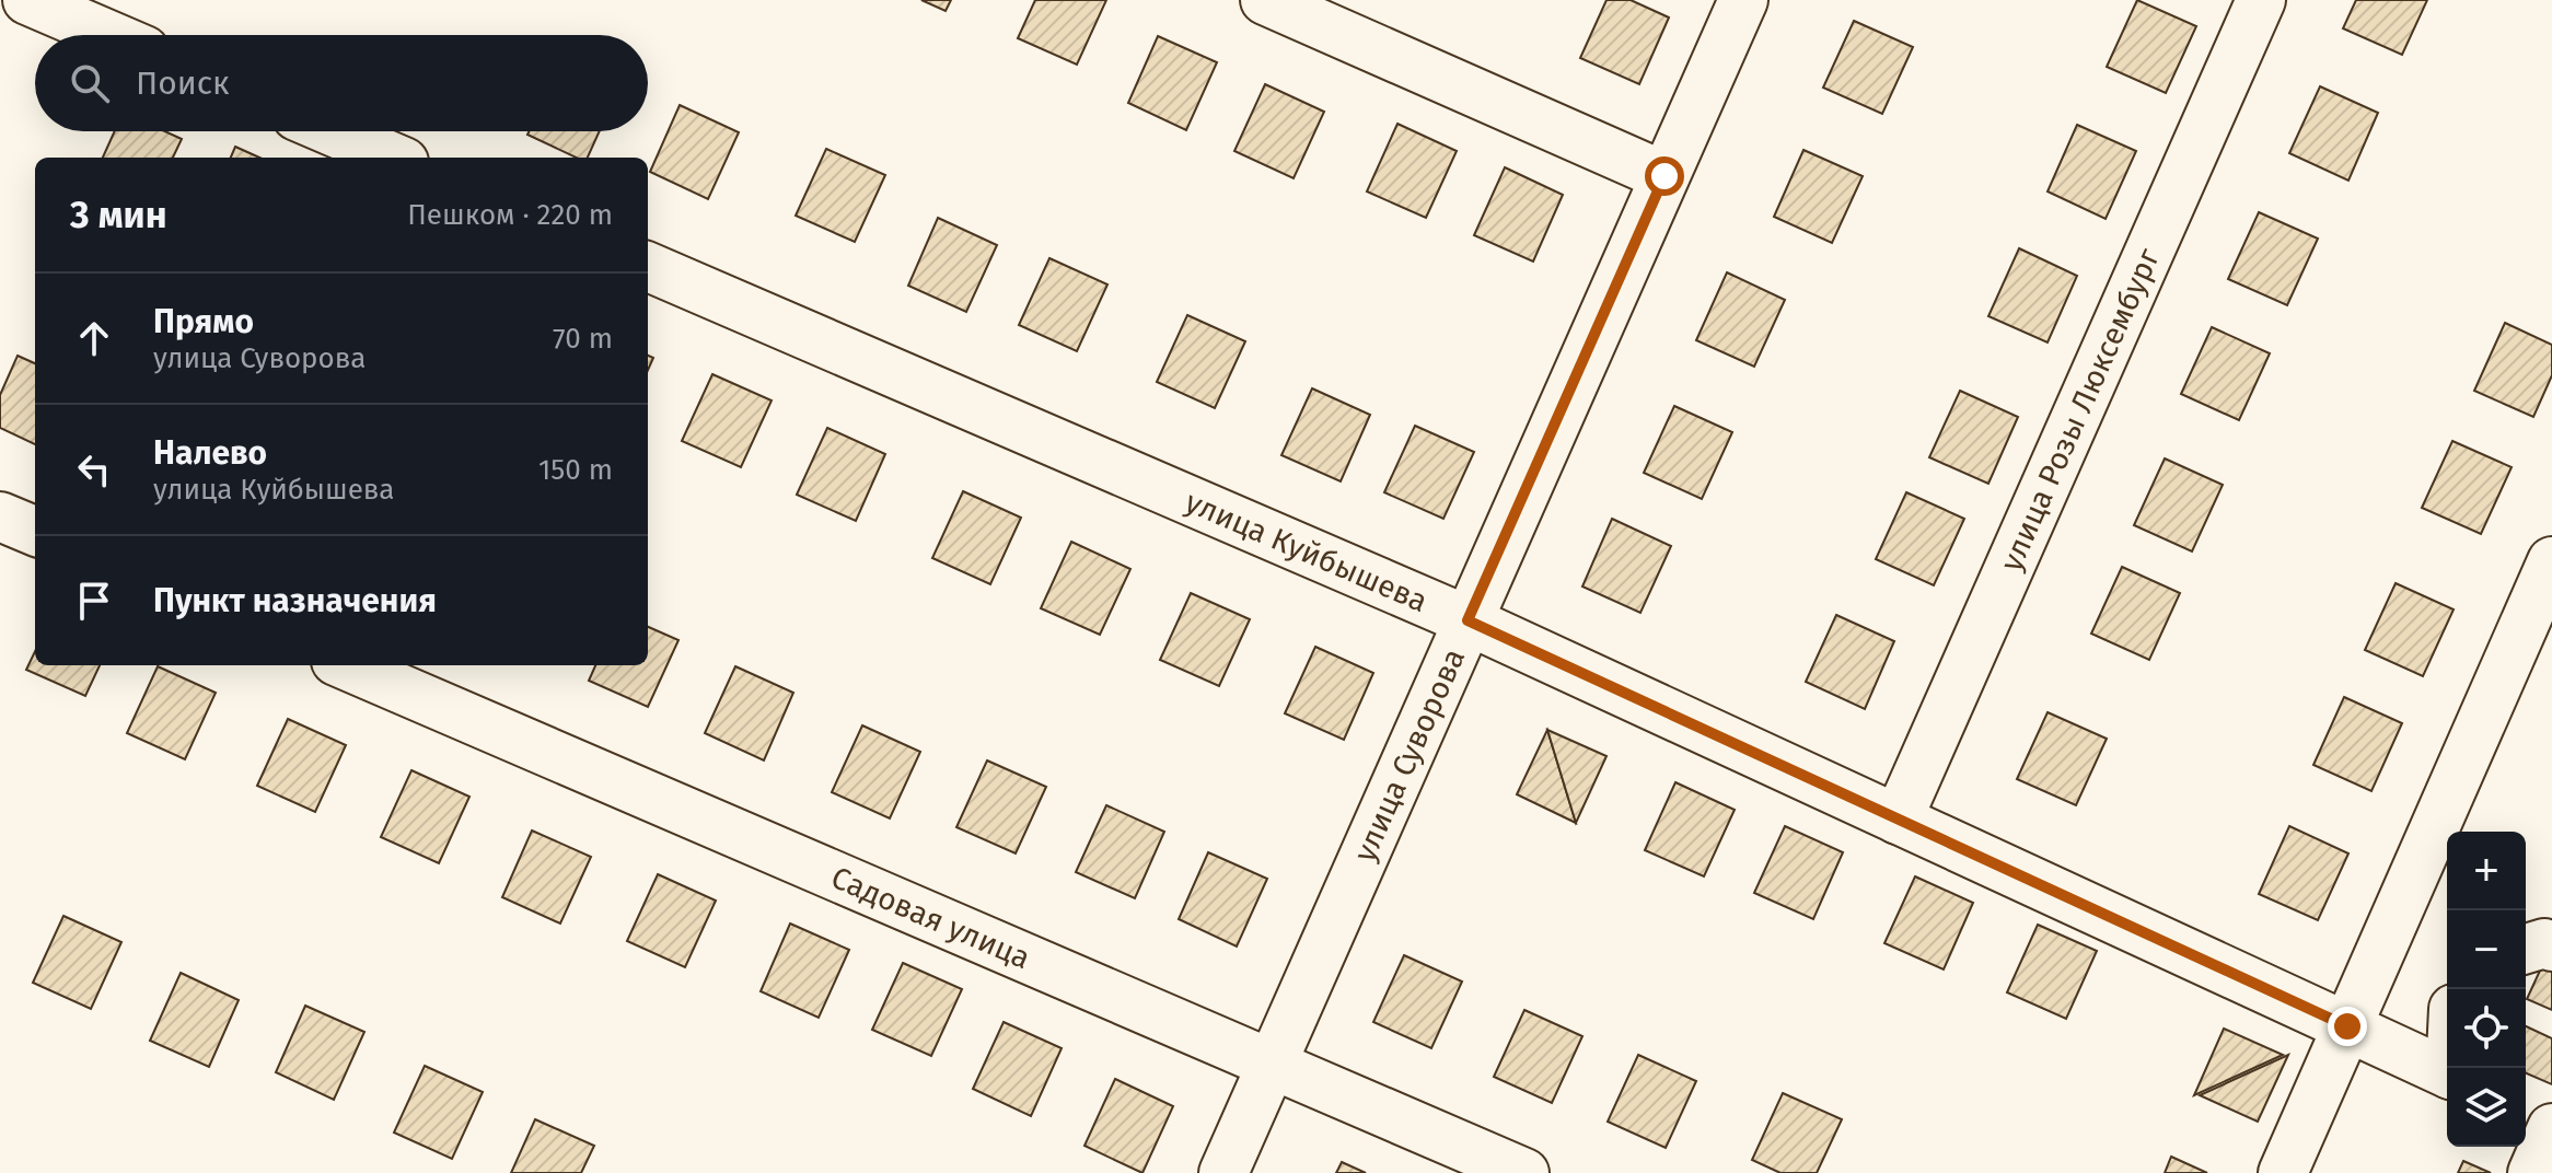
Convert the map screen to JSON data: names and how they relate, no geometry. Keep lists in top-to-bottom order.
{
  "streets": {
    "street": [
      "улица Розы Люксембург",
      "улица Куйбышева",
      "улица Суворова",
      "Садовая улица"
    ]
  },
  "crossings": [
    ["улица Розы Люксембург", "улица Куйбышева"],
    ["улица Куйбышева", "улица Суворова"],
    ["улица Суворова", "Садовая улица"]
  ],
  "page": {
    "search": "Поиск",
    "heading": ["3 мин", "Пешком · 220 m"],
    "list": [
      ["Прямо", "улица Суворова", "70 m"],
      ["Налево", "улица Куйбышева", "150 m"],
      "Пункт назначения"
    ],
    "map_buttons": ["+", "−"]
  }
}
